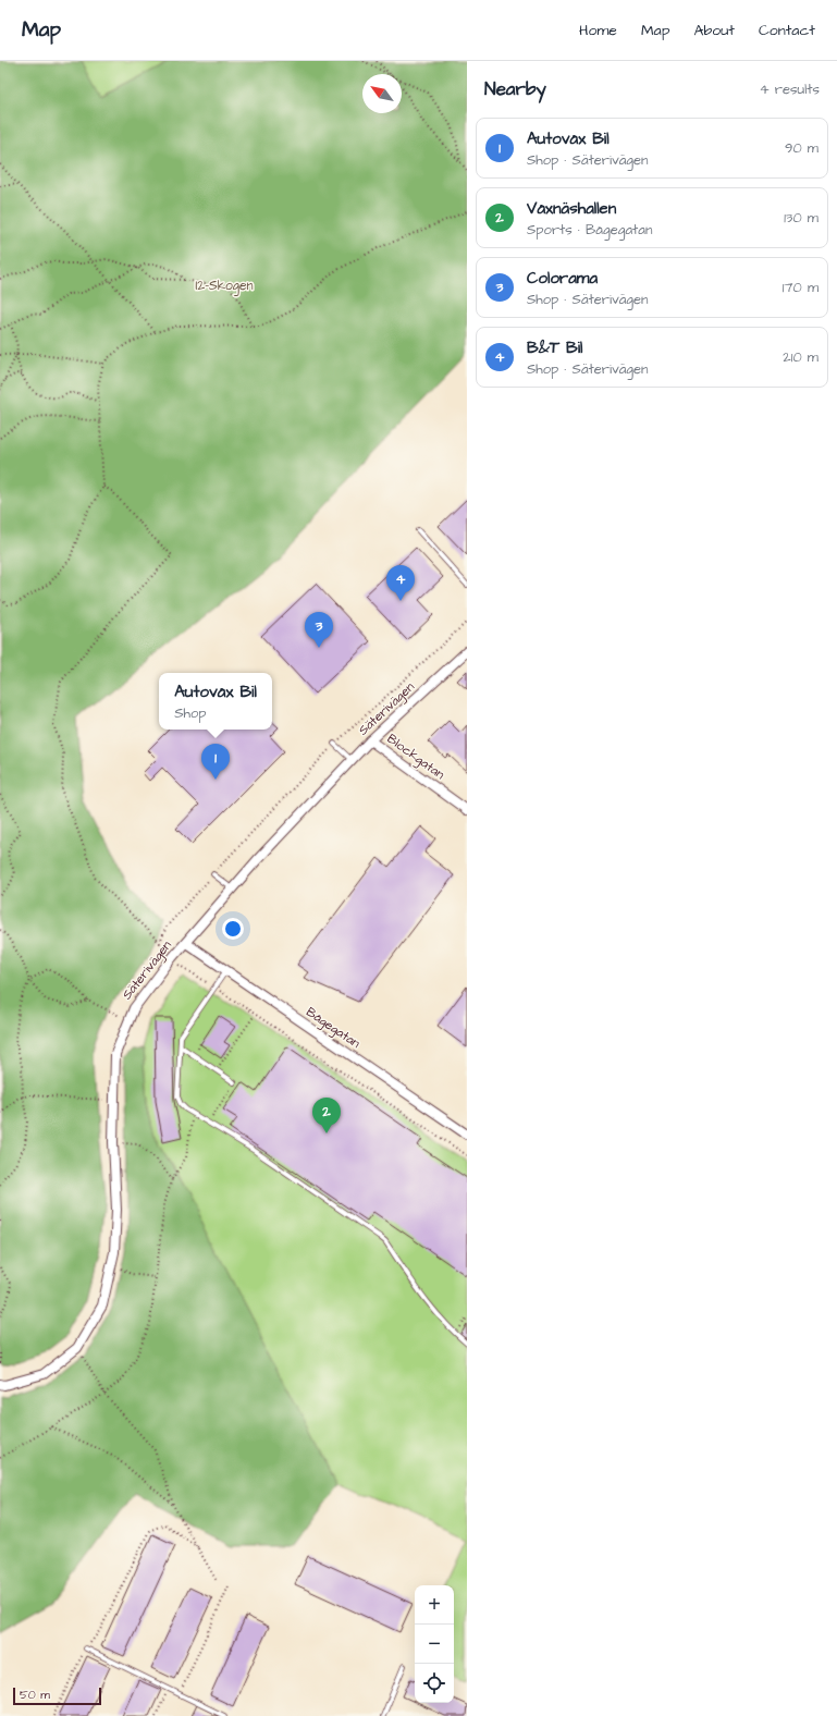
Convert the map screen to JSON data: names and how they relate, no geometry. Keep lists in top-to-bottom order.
{
  "streets": {
    "street": ["Säterivägen", "Blockgatan", "Bågegatan"]
  },
  "crossings": [
    ["Säterivägen", "Blockgatan"],
    ["Säterivägen", "Bågegatan"]
  ],
  "parks": ["I2-Skogen"],
  "scale_bar": "50 m",
  "north": "top left",
  "page": {
    "header": "Map",
    "nav": [
      "Home",
      "Map",
      "About",
      "Contact"
    ],
    "heading": ["Nearby", "4 results"],
    "list": [
      {
        "mark": "1",
        "name": "Autovåx Bil",
        "note": "Shop · Säterivägen",
        "value": "90 m"
      },
      {
        "mark": "2",
        "name": "Våxnäshallen",
        "note": "Sports · Bågegatan",
        "value": "130 m"
      },
      {
        "mark": "3",
        "name": "Colorama",
        "note": "Shop · Säterivägen",
        "value": "170 m"
      },
      {
        "mark": "4",
        "name": "B&T Bil",
        "note": "Shop · Säterivägen",
        "value": "210 m"
      }
    ],
    "pins": [
      "4",
      "3",
      "1",
      "2"
    ],
    "popup": ["Autovåx Bil", "Shop"],
    "map_buttons": ["+", "−"],
    "scale": "50 m"
  }
}
